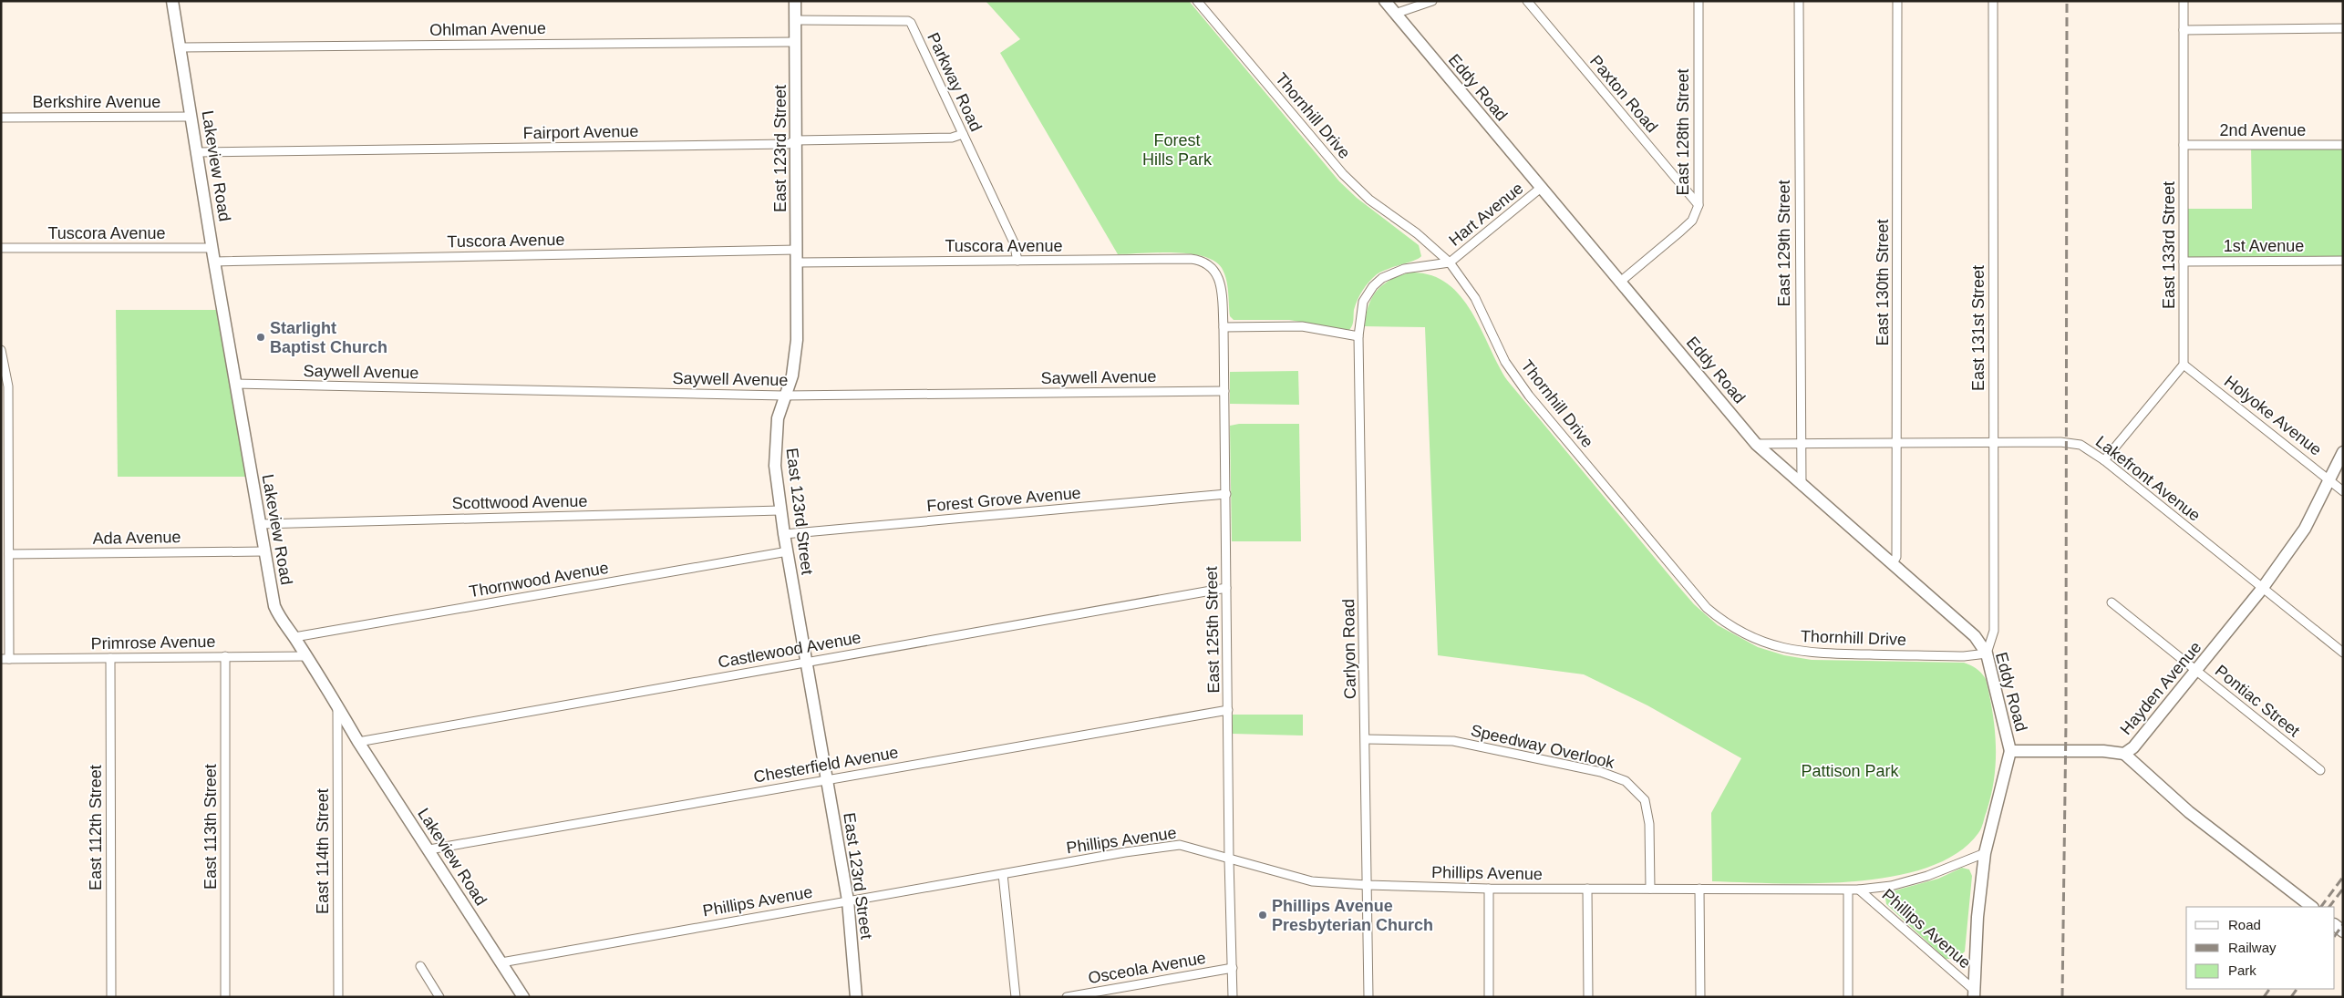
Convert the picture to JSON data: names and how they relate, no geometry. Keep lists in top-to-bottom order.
{
  "streets": {
    "street": [
      "Ohlman Avenue",
      "Parkway Road",
      "Eddy Road",
      "Paxton Road",
      "Berkshire Avenue",
      "Thornhill Drive",
      "2nd Avenue",
      "Fairport Avenue",
      "East 128th Street",
      "East 123rd Street",
      "Lakeview Road",
      "Hart Avenue",
      "Tuscora Avenue",
      "East 129th Street",
      "East 133rd Street",
      "1st Avenue",
      "East 130th Street",
      "East 131st Street",
      "Saywell Avenue",
      "Holyoke Avenue",
      "Lakefront Avenue",
      "Forest Grove Avenue",
      "Scottwood Avenue",
      "Ada Avenue",
      "Thornwood Avenue",
      "East 125th Street",
      "Primrose Avenue",
      "Carlyon Road",
      "Castlewood Avenue",
      "Hayden Avenue",
      "Pontiac Street",
      "Speedway Overlook",
      "Chesterfield Avenue",
      "East 113th Street",
      "East 112th Street",
      "Phillips Avenue",
      "East 114th Street",
      "Osceola Avenue"
    ]
  },
  "crossings": [
    ["Ohlman Avenue", "East 123rd Street"],
    ["Ohlman Avenue", "Lakeview Road"],
    ["Parkway Road", "Fairport Avenue"],
    ["Parkway Road", "East 123rd Street"],
    ["Parkway Road", "Tuscora Avenue"],
    ["Eddy Road", "Thornhill Drive"],
    ["Eddy Road", "East 128th Street"],
    ["Eddy Road", "Hart Avenue"],
    ["Eddy Road", "East 129th Street"],
    ["Eddy Road", "East 130th Street"],
    ["Eddy Road", "East 131st Street"],
    ["Eddy Road", "Lakefront Avenue"],
    ["Eddy Road", "Hayden Avenue"],
    ["Paxton Road", "East 128th Street"],
    ["Berkshire Avenue", "Lakeview Road"],
    ["Thornhill Drive", "Hart Avenue"],
    ["Thornhill Drive", "East 131st Street"],
    ["Thornhill Drive", "Carlyon Road"],
    ["2nd Avenue", "East 133rd Street"],
    ["Fairport Avenue", "East 123rd Street"],
    ["Fairport Avenue", "Lakeview Road"],
    ["East 123rd Street", "Tuscora Avenue"],
    ["East 123rd Street", "Saywell Avenue"],
    ["East 123rd Street", "Forest Grove Avenue"],
    ["East 123rd Street", "Scottwood Avenue"],
    ["East 123rd Street", "Thornwood Avenue"],
    ["East 123rd Street", "Castlewood Avenue"],
    ["East 123rd Street", "Chesterfield Avenue"],
    ["East 123rd Street", "Phillips Avenue"],
    ["Lakeview Road", "Tuscora Avenue"],
    ["Lakeview Road", "Saywell Avenue"],
    ["Lakeview Road", "Scottwood Avenue"],
    ["Lakeview Road", "Ada Avenue"],
    ["Lakeview Road", "Thornwood Avenue"],
    ["Lakeview Road", "Primrose Avenue"],
    ["Lakeview Road", "Castlewood Avenue"],
    ["Lakeview Road", "Chesterfield Avenue"],
    ["Lakeview Road", "Phillips Avenue"],
    ["Lakeview Road", "East 114th Street"],
    ["Hart Avenue", "Carlyon Road"],
    ["Tuscora Avenue", "East 125th Street"],
    ["East 129th Street", "Lakefront Avenue"],
    ["East 133rd Street", "1st Avenue"],
    ["East 133rd Street", "Holyoke Avenue"],
    ["East 130th Street", "Lakefront Avenue"],
    ["East 131st Street", "Lakefront Avenue"],
    ["Saywell Avenue", "East 125th Street"],
    ["Holyoke Avenue", "Hayden Avenue"],
    ["Lakefront Avenue", "Hayden Avenue"],
    ["Forest Grove Avenue", "East 125th Street"],
    ["East 125th Street", "Castlewood Avenue"],
    ["East 125th Street", "Chesterfield Avenue"],
    ["East 125th Street", "Phillips Avenue"],
    ["East 125th Street", "Osceola Avenue"],
    ["Primrose Avenue", "East 113th Street"],
    ["Primrose Avenue", "East 112th Street"],
    ["Carlyon Road", "Speedway Overlook"],
    ["Carlyon Road", "Phillips Avenue"],
    ["Hayden Avenue", "Pontiac Street"],
    ["Speedway Overlook", "Phillips Avenue"]
  ],
  "parks": ["Forest Hills Park", "Pattison Park"],
  "places": ["Starlight Baptist Church", "Phillips Avenue Presbyterian Church"],
  "legend": ["Road", "Railway", "Park"]
}
